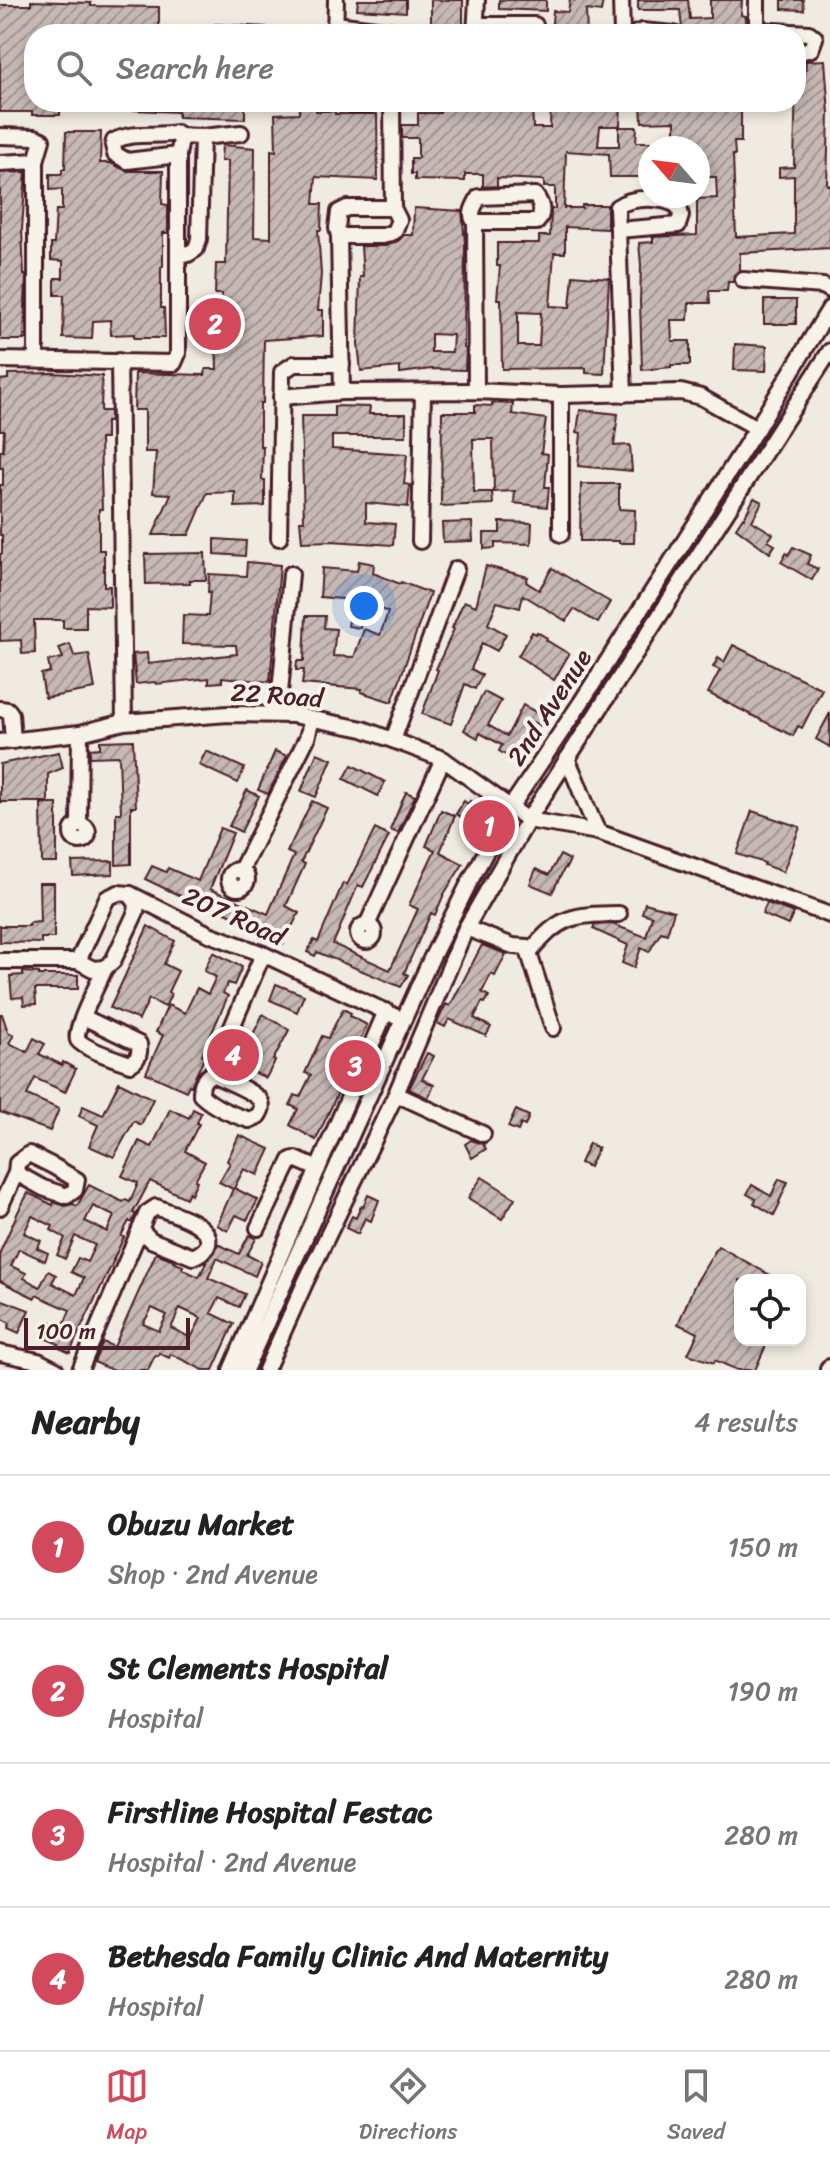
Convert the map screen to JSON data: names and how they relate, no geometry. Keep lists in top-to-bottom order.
{
  "streets": {
    "street": ["22 Road", "2nd Avenue", "207 Road"]
  },
  "crossings": [
    ["22 Road", "2nd Avenue"],
    ["2nd Avenue", "207 Road"]
  ],
  "scale_bar": "100 m",
  "north": "top left",
  "page": {
    "search": "Search here",
    "pins": [
      "2",
      "1",
      "4",
      "3"
    ],
    "scale": "100 m",
    "heading": ["Nearby", "4 results"],
    "list": [
      {
        "mark": "1",
        "name": "Obuzu Market",
        "note": "Shop · 2nd Avenue",
        "value": "150 m"
      },
      {
        "mark": "2",
        "name": "St Clements Hospital",
        "note": "Hospital",
        "value": "190 m"
      },
      {
        "mark": "3",
        "name": "Firstline Hospital Festac",
        "note": "Hospital · 2nd Avenue",
        "value": "280 m"
      },
      {
        "mark": "4",
        "name": "Bethesda Family Clinic And Maternity",
        "note": "Hospital",
        "value": "280 m"
      }
    ],
    "nav": ["Map", "Directions", "Saved"]
  }
}
